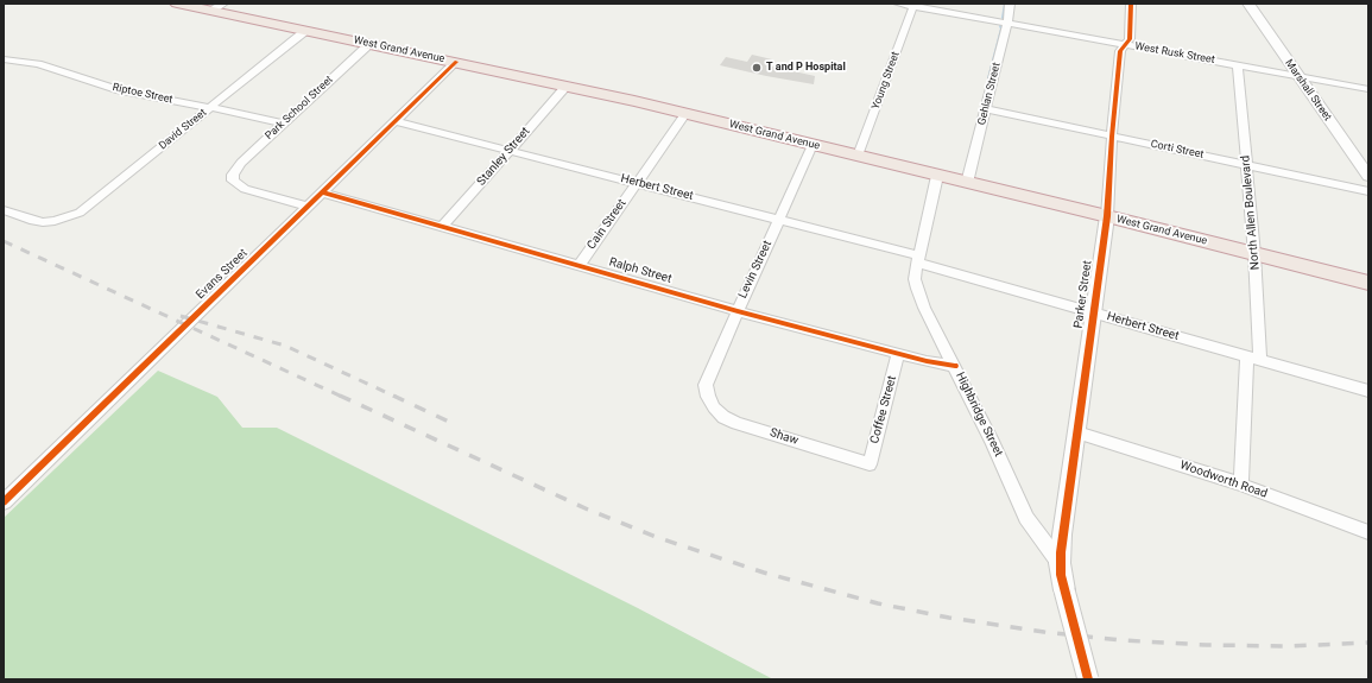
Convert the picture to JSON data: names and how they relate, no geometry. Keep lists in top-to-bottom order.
{
  "streets": {
    "highway": ["West Grand Avenue"],
    "street": [
      "West Rusk Street",
      "Young Street",
      "Marshall Street",
      "Riptoe Street",
      "Gehlan Street",
      "Park School Street",
      "David Street",
      "Corti Street",
      "Stanley Street",
      "Herbert Street",
      "North Allen Boulevard",
      "Cain Street",
      "Levin Street",
      "Ralph Street",
      "Evans Street",
      "Parker Street",
      "Coffee Street",
      "Highbridge Street",
      "Shaw",
      "Woodworth Road"
    ]
  },
  "crossings": [
    ["West Grand Avenue", "Young Street"],
    ["West Grand Avenue", "Gehlan Street"],
    ["West Grand Avenue", "Park School Street"],
    ["West Grand Avenue", "David Street"],
    ["West Grand Avenue", "Stanley Street"],
    ["West Grand Avenue", "North Allen Boulevard"],
    ["West Grand Avenue", "Cain Street"],
    ["West Grand Avenue", "Levin Street"],
    ["West Grand Avenue", "Evans Street"],
    ["West Grand Avenue", "Parker Street"],
    ["West Grand Avenue", "Highbridge Street"],
    ["West Rusk Street", "Young Street"],
    ["West Rusk Street", "Marshall Street"],
    ["West Rusk Street", "Gehlan Street"],
    ["West Rusk Street", "North Allen Boulevard"],
    ["West Rusk Street", "Parker Street"],
    ["Riptoe Street", "Park School Street"],
    ["Riptoe Street", "David Street"],
    ["Gehlan Street", "Corti Street"],
    ["Park School Street", "Evans Street"],
    ["Corti Street", "North Allen Boulevard"],
    ["Corti Street", "Parker Street"],
    ["Stanley Street", "Herbert Street"],
    ["Stanley Street", "Ralph Street"],
    ["Herbert Street", "North Allen Boulevard"],
    ["Herbert Street", "Cain Street"],
    ["Herbert Street", "Levin Street"],
    ["Herbert Street", "Evans Street"],
    ["Herbert Street", "Parker Street"],
    ["Herbert Street", "Highbridge Street"],
    ["North Allen Boulevard", "Woodworth Road"],
    ["Cain Street", "Ralph Street"],
    ["Levin Street", "Ralph Street"],
    ["Levin Street", "Shaw"],
    ["Ralph Street", "Evans Street"],
    ["Ralph Street", "Coffee Street"],
    ["Ralph Street", "Highbridge Street"],
    ["Parker Street", "Highbridge Street"],
    ["Parker Street", "Woodworth Road"],
    ["Coffee Street", "Shaw"]
  ],
  "places": ["T and P Hospital"]
}
